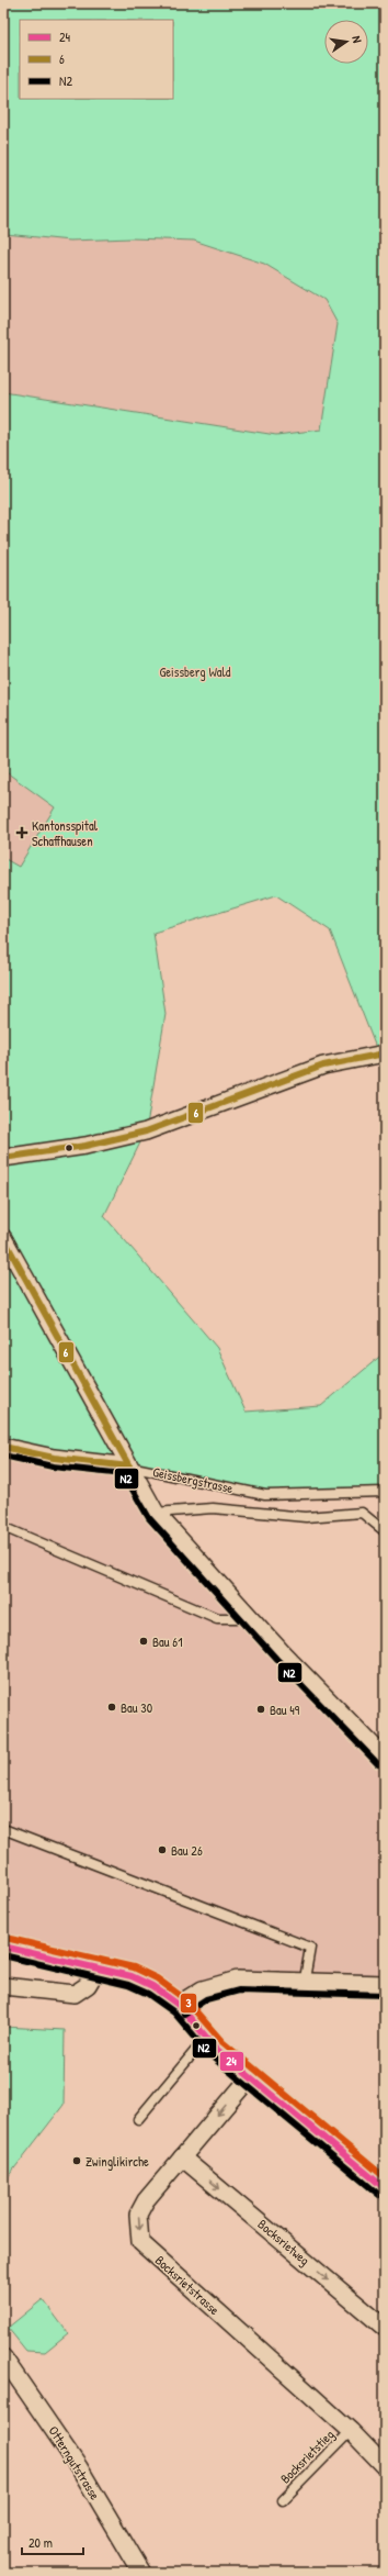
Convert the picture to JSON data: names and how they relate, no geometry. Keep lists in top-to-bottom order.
{
  "streets": {
    "street": [
      "Geissbergstrasse",
      "Bocksrietweg",
      "Bocksrietstrasse",
      "Otterngutstrasse"
    ],
    "lane": ["Bocksrietstieg"]
  },
  "crossings": [
    ["Bocksrietweg", "Bocksrietstrasse"],
    ["Bocksrietstrasse", "Bocksrietstieg"]
  ],
  "parks": ["Geissberg Wald"],
  "places": {
    "health": ["Kantonsspital Schaffhausen"],
    "other": [
      "Bau 61",
      "Bau 30",
      "Bau 49",
      "Bau 26",
      "Zwinglikirche"
    ]
  },
  "lines": [
    "transit line 6",
    "transit line N2",
    "transit line 3",
    "transit line 24"
  ],
  "legend": ["24", "6", "N2"],
  "scale_bar": "20 m",
  "north": "right"
}
